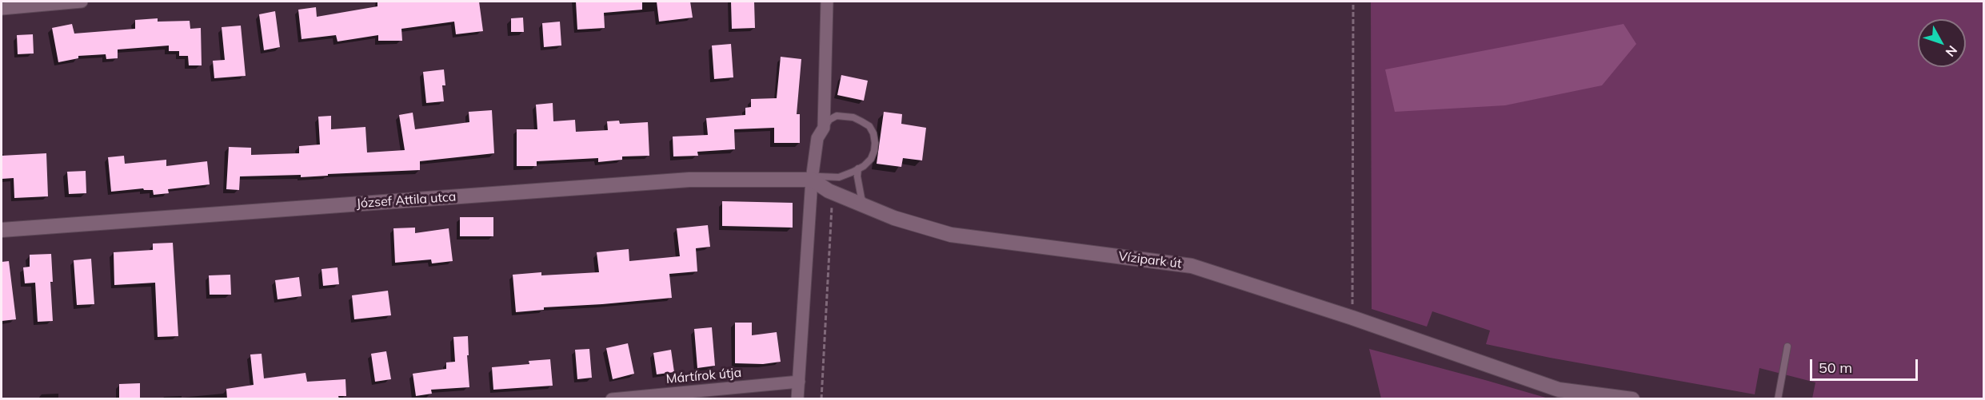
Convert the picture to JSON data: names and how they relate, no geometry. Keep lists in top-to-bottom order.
{
  "streets": {
    "street": ["József Attila utca", "Vízipark út", "Mártírok útja"]
  },
  "crossings": [
    ["József Attila utca", "Vízipark út"]
  ],
  "scale_bar": "50 m",
  "north": "bottom right"
}
